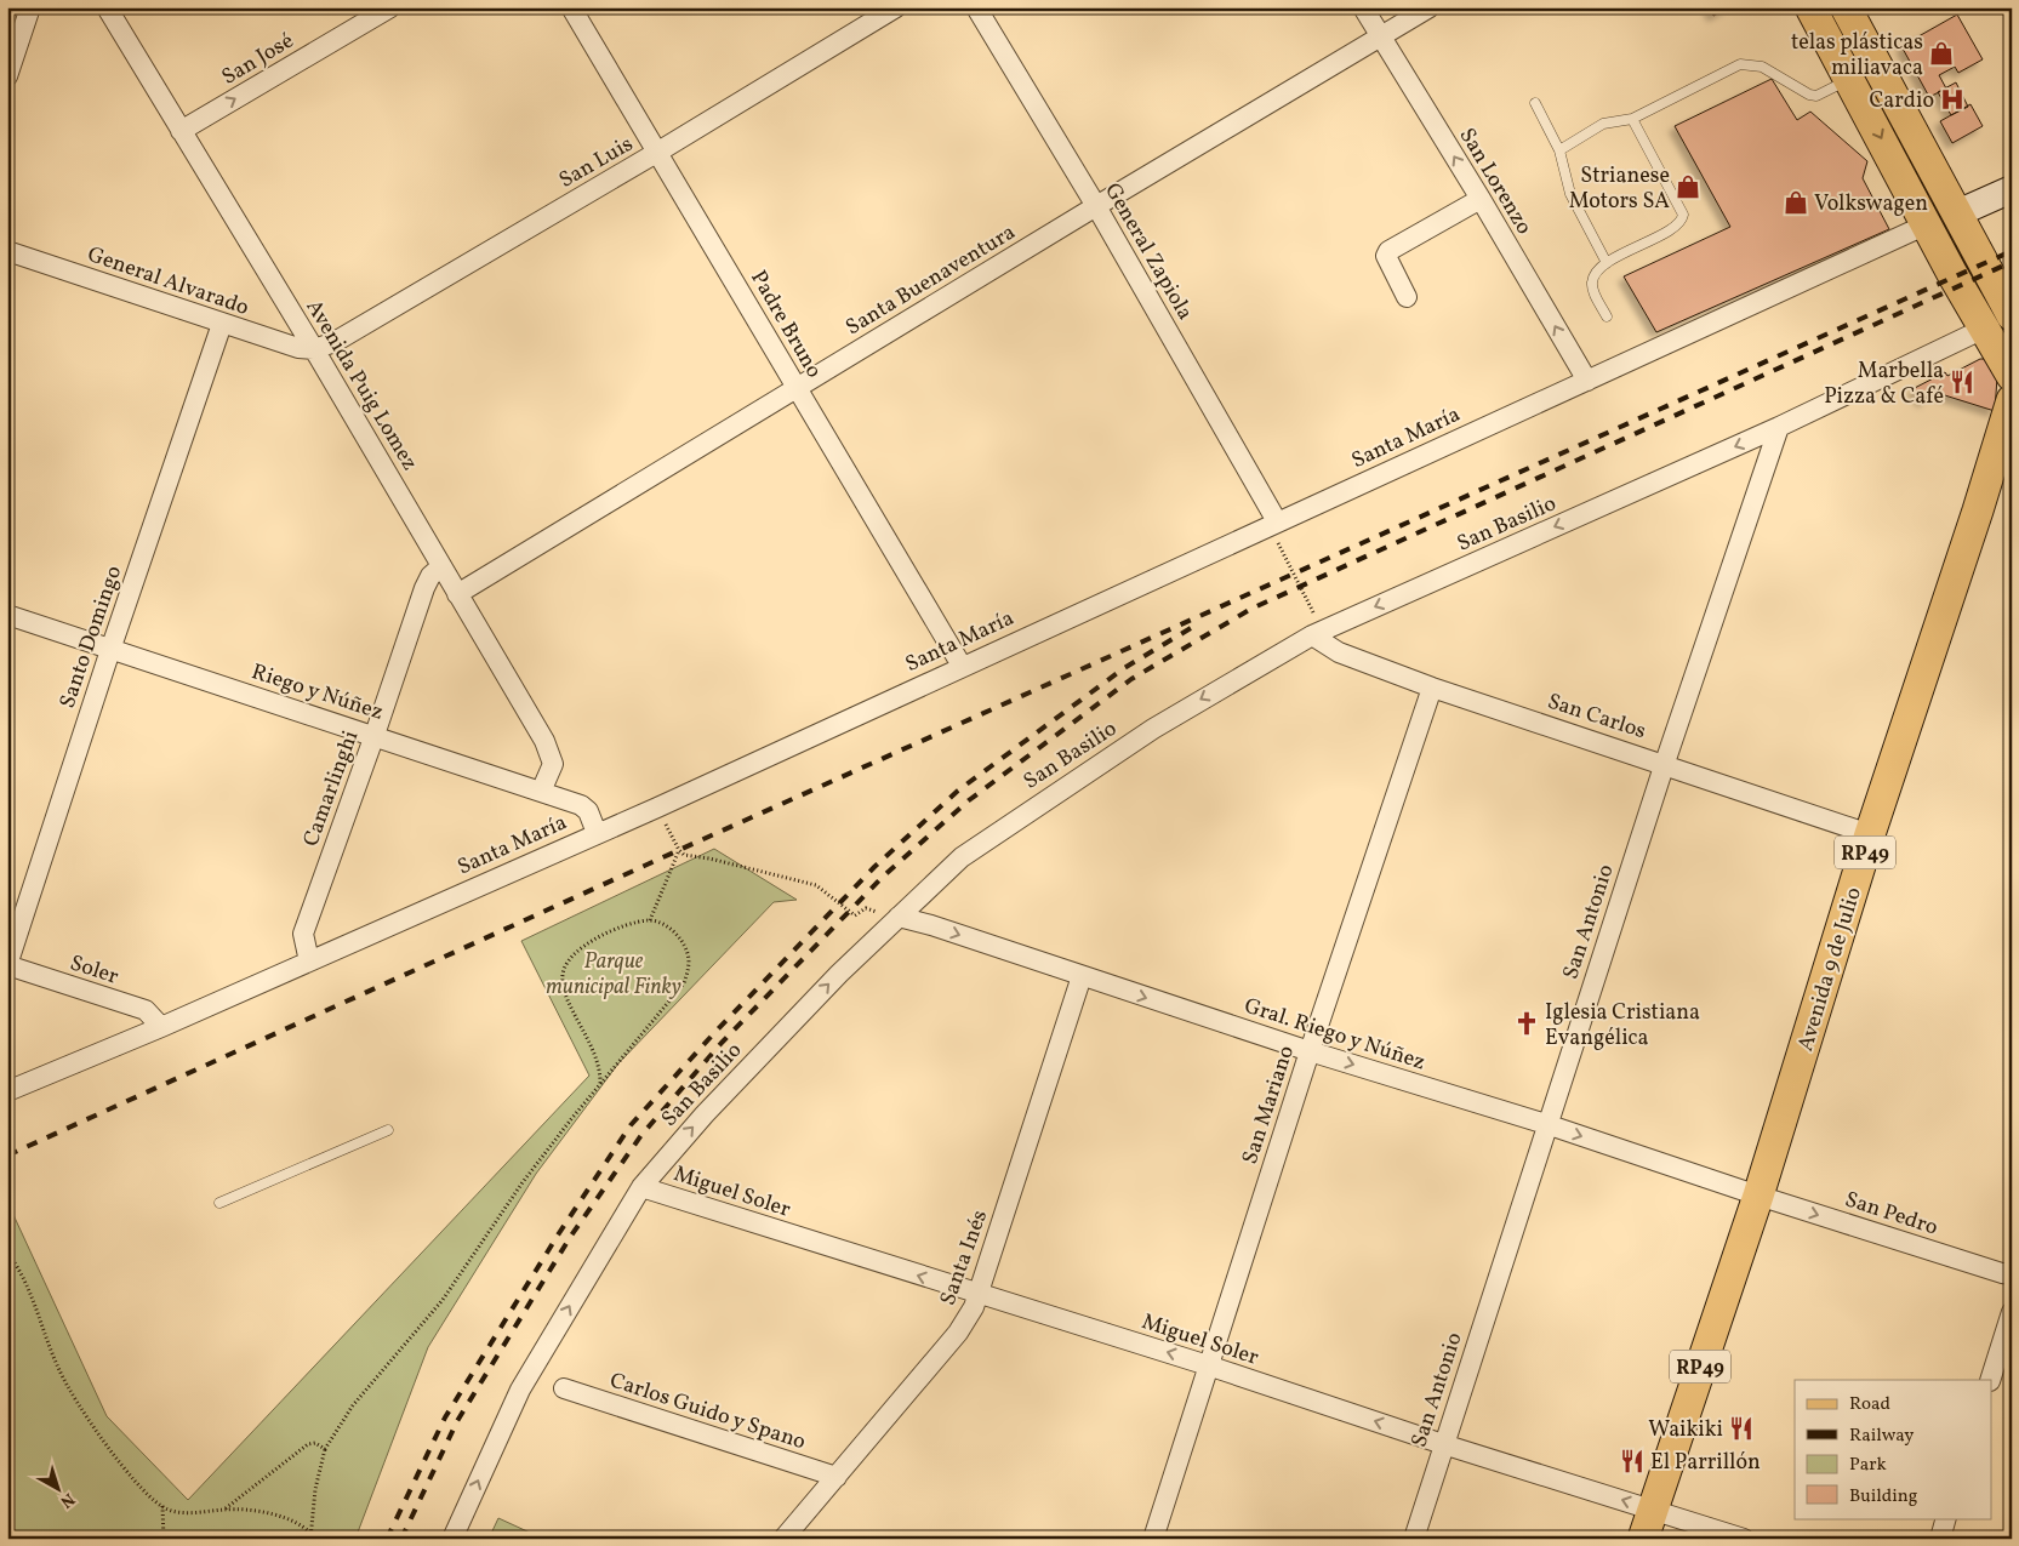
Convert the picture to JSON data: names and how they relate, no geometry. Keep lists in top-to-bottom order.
{
  "streets": {
    "main road": ["RP49", "Avenida 9 de Julio"],
    "street": [
      "San José",
      "San Luis",
      "San Lorenzo",
      "General Zapiola",
      "Santa Buenaventura",
      "General Alvarado",
      "Padre Bruno",
      "Avenida Puig Lomez",
      "Santa María",
      "San Basilio",
      "Santo Domingo",
      "Riego y Núñez",
      "San Carlos",
      "Camarlinghi",
      "San Antonio",
      "Soler",
      "Gral. Riego y Núñez",
      "San Mariano",
      "Miguel Soler",
      "San Pedro",
      "Santa Inés",
      "Carlos Guido y Spano"
    ]
  },
  "crossings": [
    ["San José", "Avenida Puig Lomez"],
    ["San Luis", "General Alvarado"],
    ["San Luis", "Padre Bruno"],
    ["San Luis", "Avenida Puig Lomez"],
    ["San Lorenzo", "Santa Buenaventura"],
    ["San Lorenzo", "Santa María"],
    ["General Zapiola", "Santa Buenaventura"],
    ["General Zapiola", "Santa María"],
    ["Santa Buenaventura", "Padre Bruno"],
    ["Santa Buenaventura", "Avenida Puig Lomez"],
    ["General Alvarado", "Avenida Puig Lomez"],
    ["General Alvarado", "Santo Domingo"],
    ["Padre Bruno", "Santa María"],
    ["Avenida Puig Lomez", "Riego y Núñez"],
    ["Avenida Puig Lomez", "Camarlinghi"],
    ["Santa María", "Riego y Núñez"],
    ["Santa María", "Camarlinghi"],
    ["Santa María", "Soler"],
    ["San Basilio", "San Carlos"],
    ["San Basilio", "San Antonio"],
    ["San Basilio", "Gral. Riego y Núñez"],
    ["San Basilio", "Miguel Soler"],
    ["Santo Domingo", "Riego y Núñez"],
    ["Santo Domingo", "Soler"],
    ["Riego y Núñez", "Camarlinghi"],
    ["San Carlos", "San Antonio"],
    ["San Carlos", "Avenida 9 de Julio"],
    ["San Carlos", "San Mariano"],
    ["RP49", "Avenida 9 de Julio"],
    ["San Antonio", "Gral. Riego y Núñez"],
    ["San Antonio", "Miguel Soler"],
    ["Avenida 9 de Julio", "Gral. Riego y Núñez"],
    ["Avenida 9 de Julio", "Miguel Soler"],
    ["Avenida 9 de Julio", "San Pedro"],
    ["Gral. Riego y Núñez", "San Mariano"],
    ["Gral. Riego y Núñez", "San Pedro"],
    ["Gral. Riego y Núñez", "Santa Inés"],
    ["San Mariano", "Miguel Soler"],
    ["Miguel Soler", "Santa Inés"],
    ["Santa Inés", "Carlos Guido y Spano"]
  ],
  "one_way": [
    "San José",
    "San Lorenzo",
    "Gral. Riego y Núñez",
    "Miguel Soler",
    "San Pedro"
  ],
  "parks": ["Parque municipal Finky"],
  "places": {
    "shop": ["telas plásticas miliavaca", "Strianese Motors SA", "Volkswagen"],
    "hospital": ["Cardio"],
    "restaurant": ["Marbella Pizza & Café", "Waikiki", "El Parrillón"],
    "church": ["Iglesia Cristiana Evangélica"]
  },
  "legend": [
    "Road",
    "Railway",
    "Park",
    "Building"
  ],
  "north": "bottom right"
}
